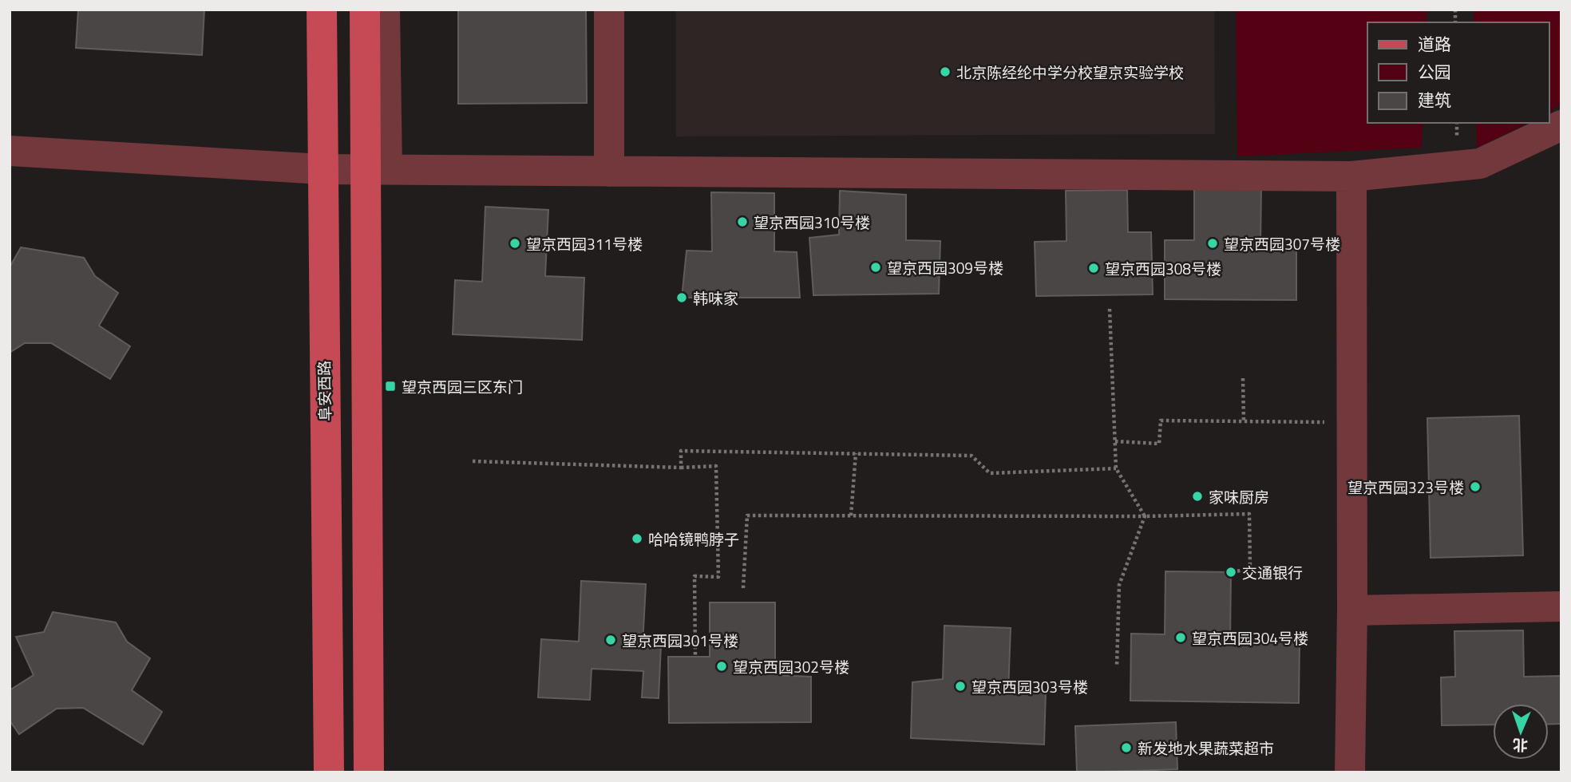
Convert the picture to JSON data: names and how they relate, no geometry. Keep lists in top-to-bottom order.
{
  "streets": {
    "main road": ["阜安西路"]
  },
  "places": {
    "other": [
      "北京陈经纶中学分校望京实验学校",
      "望京西园310号楼",
      "望京西园311号楼",
      "望京西园307号楼",
      "望京西园309号楼",
      "望京西园308号楼",
      "韩味家",
      "望京西园323号楼",
      "家味厨房",
      "哈哈镜鸭脖子",
      "交通银行",
      "望京西园304号楼",
      "望京西园301号楼",
      "望京西园302号楼",
      "望京西园303号楼",
      "新发地水果蔬菜超市"
    ],
    "transit": ["望京西园三区东门"]
  },
  "legend": ["道路", "公园", "建筑"],
  "north": "bottom"
}
